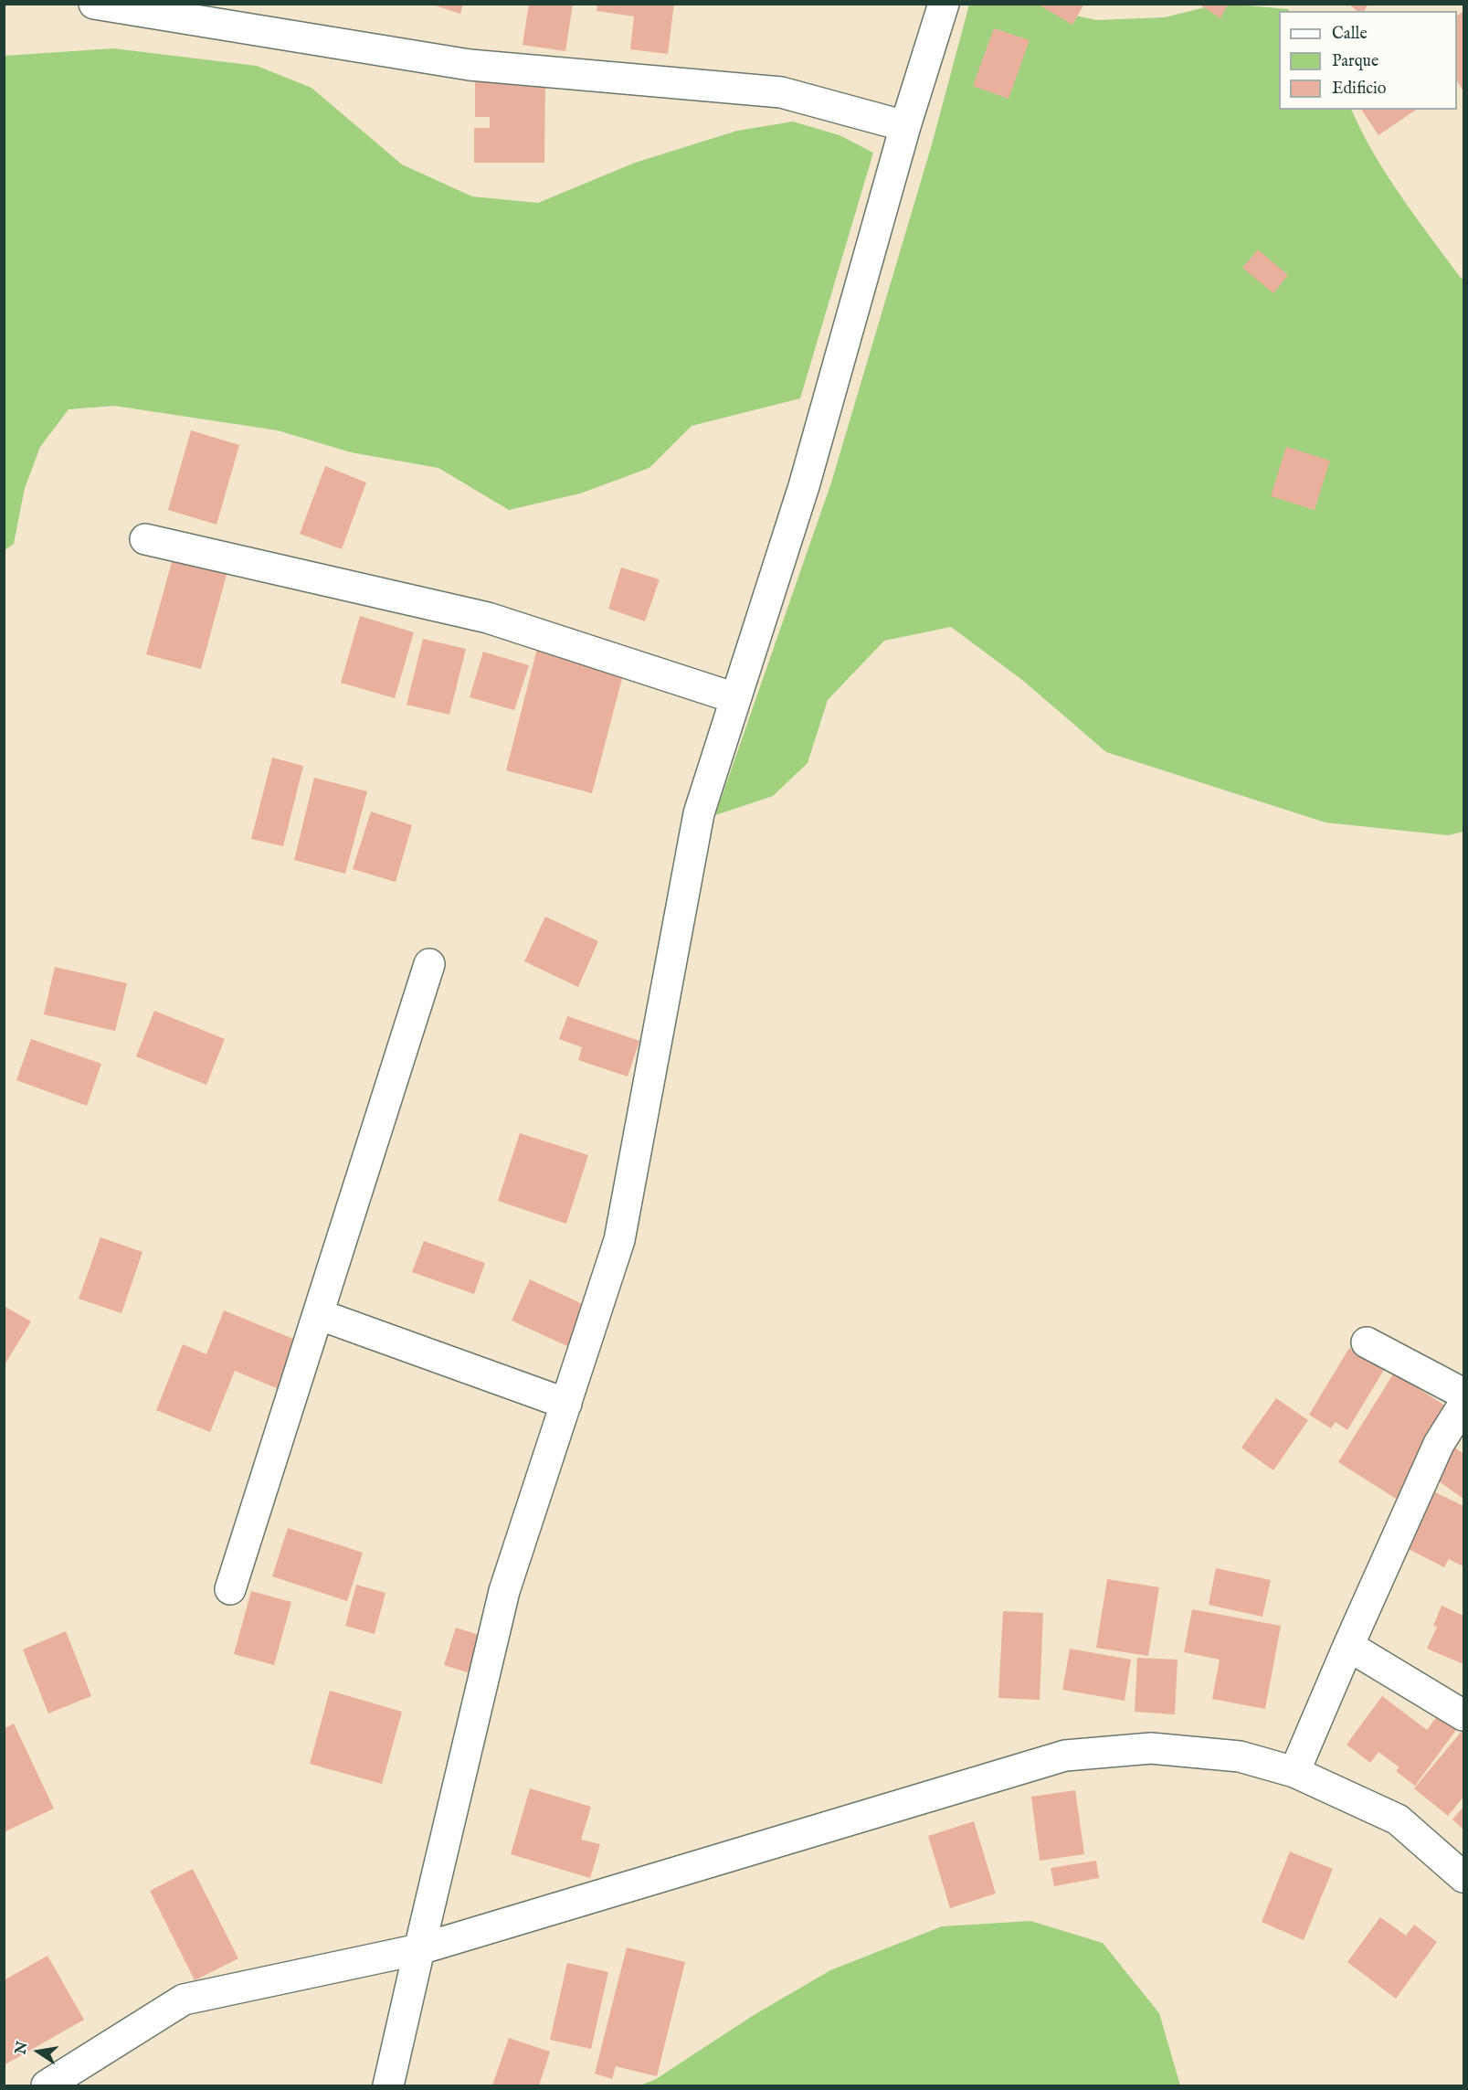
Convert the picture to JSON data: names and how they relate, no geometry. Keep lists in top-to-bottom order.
{
  "legend": ["Calle", "Parque", "Edificio"],
  "north": "left"
}
